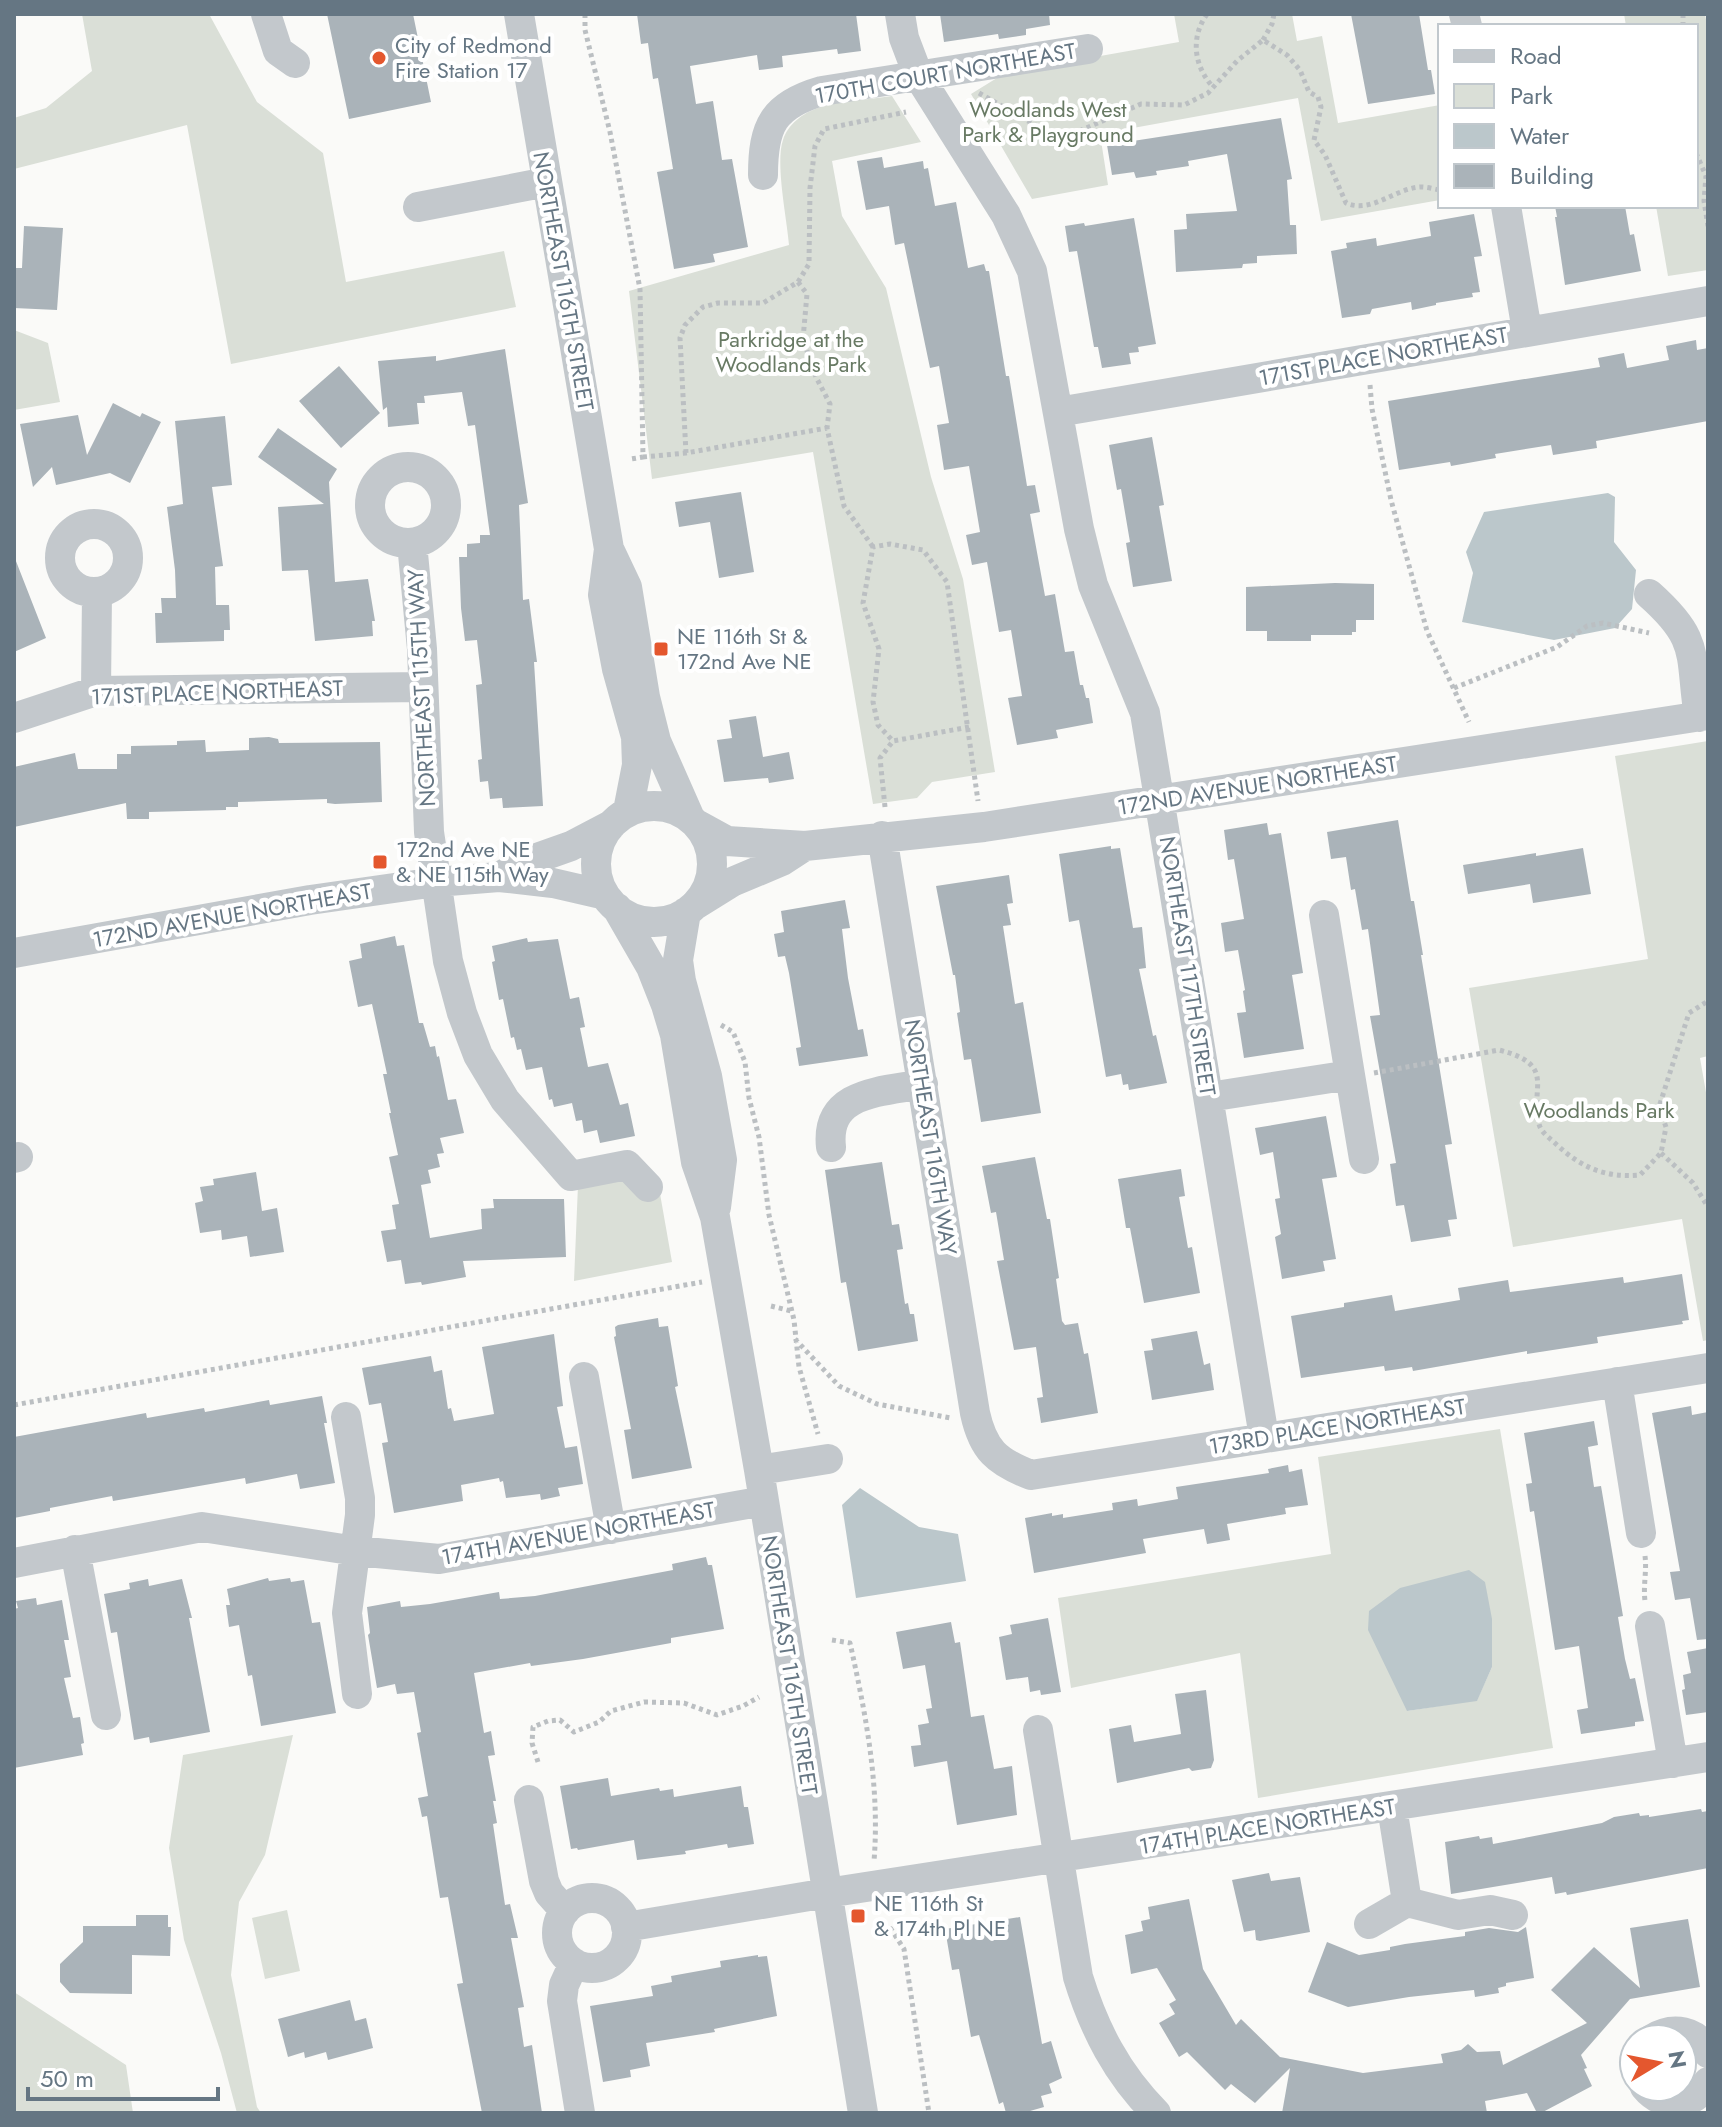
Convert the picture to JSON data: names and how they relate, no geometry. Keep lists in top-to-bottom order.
{
  "streets": {
    "street": [
      "170TH COURT NORTHEAST",
      "NORTHEAST 116TH STREET",
      "171ST PLACE NORTHEAST",
      "NORTHEAST 115TH WAY",
      "172ND AVENUE NORTHEAST",
      "NORTHEAST 117TH STREET",
      "NORTHEAST 116TH WAY",
      "173RD PLACE NORTHEAST",
      "174TH AVENUE NORTHEAST",
      "174TH PLACE NORTHEAST"
    ]
  },
  "crossings": [
    ["170TH COURT NORTHEAST", "NORTHEAST 117TH STREET"],
    ["NORTHEAST 116TH STREET", "172ND AVENUE NORTHEAST"],
    ["NORTHEAST 116TH STREET", "174TH AVENUE NORTHEAST"],
    ["NORTHEAST 116TH STREET", "174TH PLACE NORTHEAST"],
    ["171ST PLACE NORTHEAST", "NORTHEAST 115TH WAY"],
    ["171ST PLACE NORTHEAST", "NORTHEAST 117TH STREET"],
    ["NORTHEAST 115TH WAY", "172ND AVENUE NORTHEAST"],
    ["172ND AVENUE NORTHEAST", "NORTHEAST 117TH STREET"],
    ["172ND AVENUE NORTHEAST", "NORTHEAST 116TH WAY"],
    ["NORTHEAST 117TH STREET", "173RD PLACE NORTHEAST"],
    ["NORTHEAST 116TH WAY", "173RD PLACE NORTHEAST"]
  ],
  "parks": ["Woodlands West Park & Playground", "Parkridge at the Woodlands Park", "Woodlands Park"],
  "places": {
    "other": ["City of Redmond Fire Station 17"],
    "transit": ["NE 116th St & 172nd Ave NE", "172nd Ave NE & NE 115th Way", "NE 116th St & 174th Pl NE"]
  },
  "legend": [
    "Road",
    "Park",
    "Water",
    "Building"
  ],
  "scale_bar": "50 m",
  "north": "right"
}
